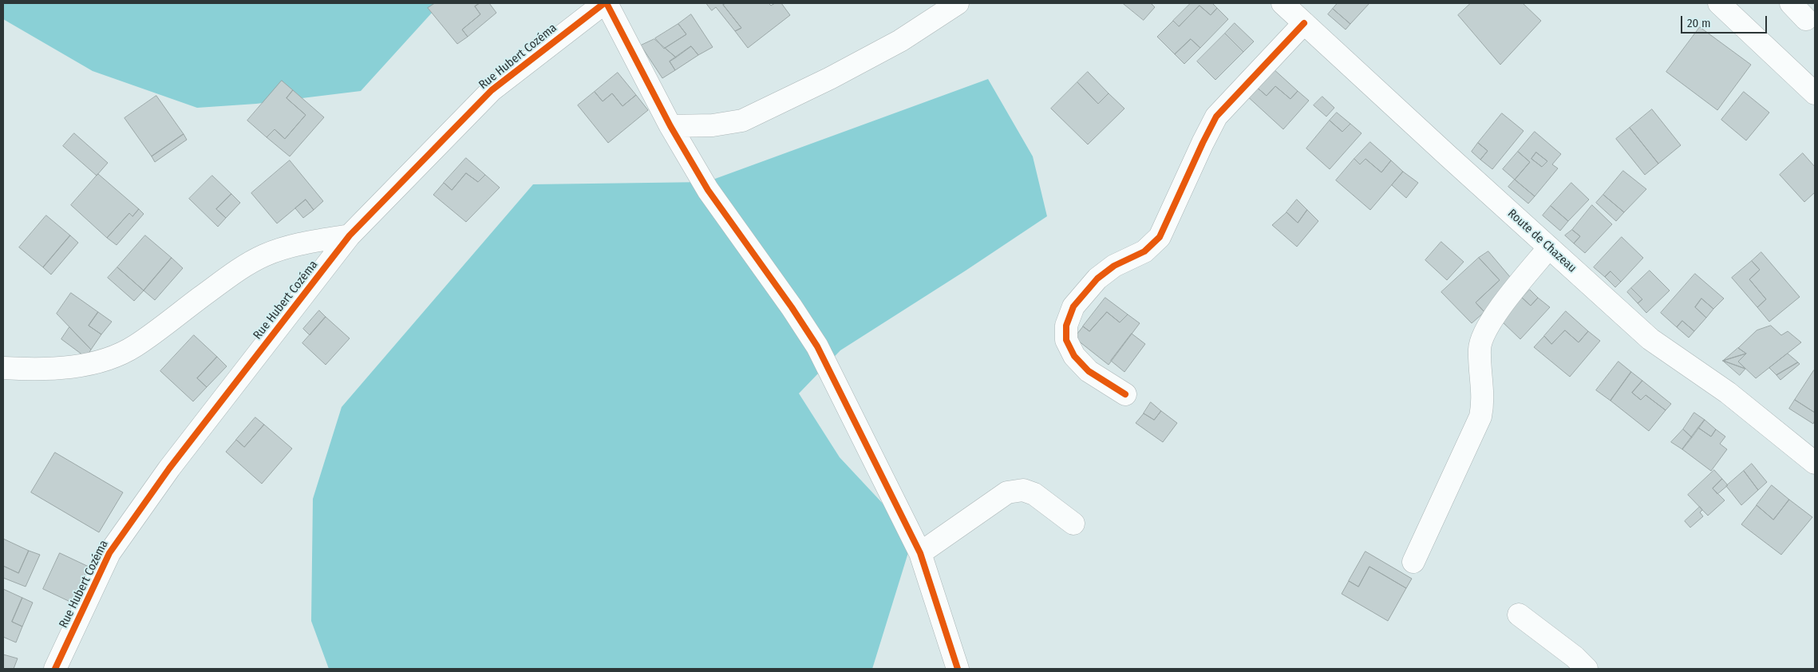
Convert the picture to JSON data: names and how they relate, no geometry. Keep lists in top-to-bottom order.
{
  "streets": {
    "street": ["Rue Hubert Cozéma", "Route de Chazeau"]
  },
  "scale_bar": "20 m"
}
